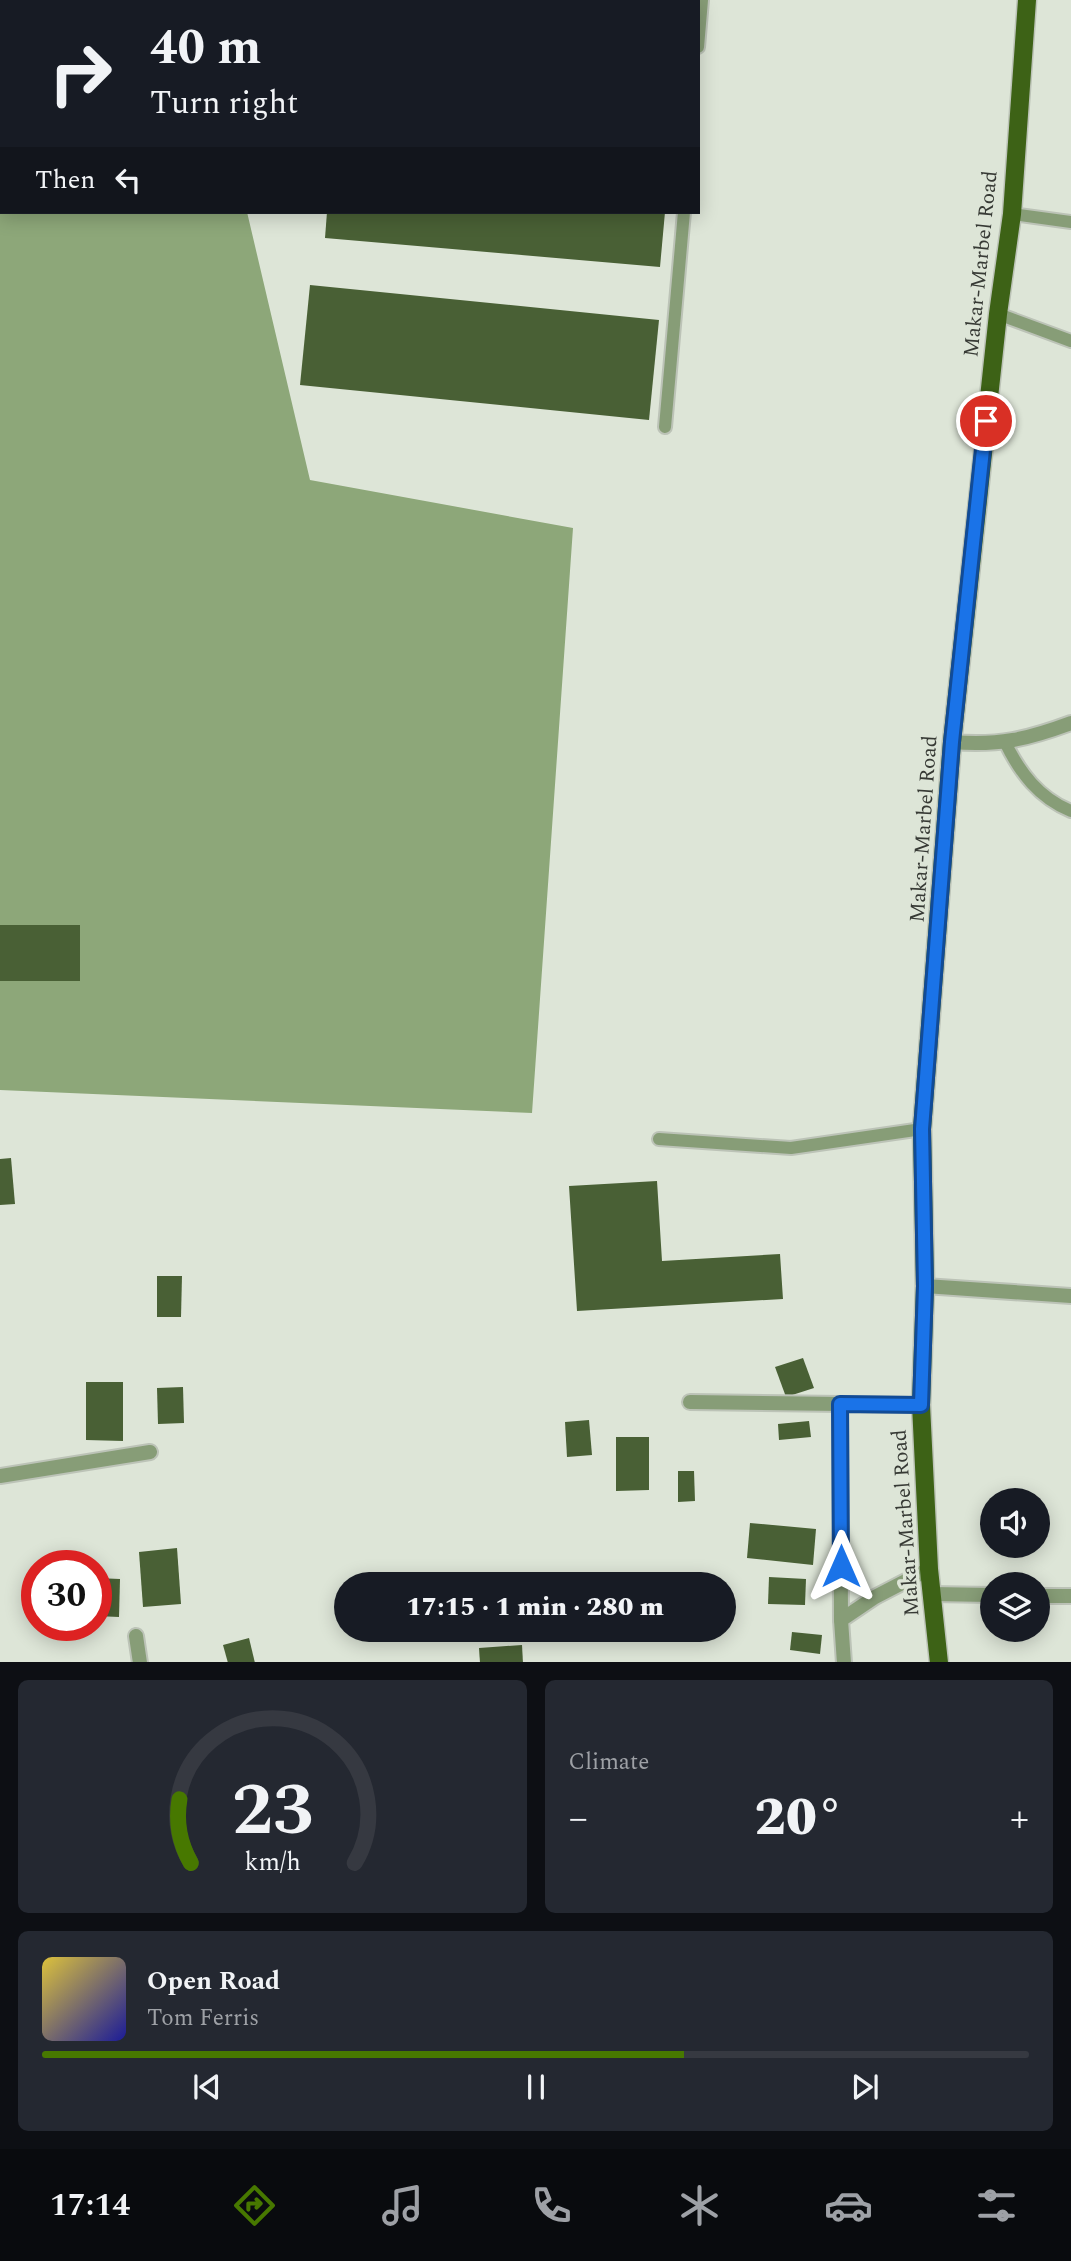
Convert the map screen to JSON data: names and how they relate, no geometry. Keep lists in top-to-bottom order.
{
  "streets": {
    "main road": ["Makar-Marbel Road"]
  },
  "page": {
    "turn": ["40 m", "Turn right"],
    "then": "Then",
    "limit": "30",
    "trip": "17:15 · 1 min · 280 m",
    "tile": "Climate",
    "heat": ["−", "20°", "+"],
    "song": ["Open Road", "Tom Ferris"],
    "tabs": "17:14",
    "gauge": ["23", "km/h"]
  }
}
